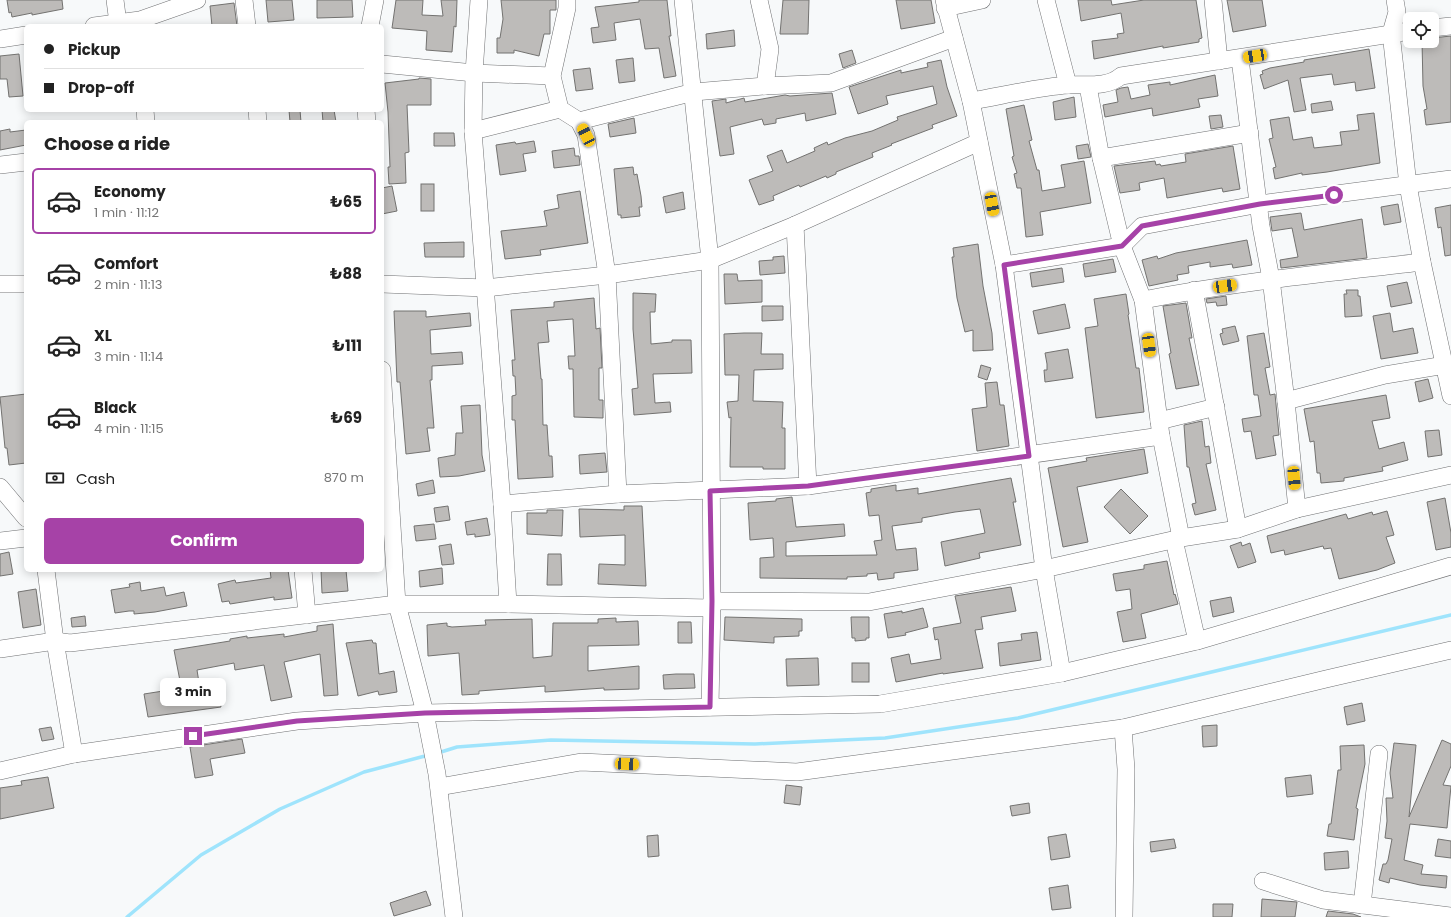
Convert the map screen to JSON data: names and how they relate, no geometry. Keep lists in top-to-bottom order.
{
  "page": {
    "banner": ["Pickup", "Drop-off"],
    "heading": "Choose a ride",
    "list": [
      {
        "name": "Economy",
        "note": "1 min · 11:12",
        "value": "₺65"
      },
      {
        "name": "Comfort",
        "note": "2 min · 11:13",
        "value": "₺88"
      },
      {
        "name": "XL",
        "note": "3 min · 11:14",
        "value": "₺111"
      },
      {
        "name": "Black",
        "note": "4 min · 11:15",
        "value": "₺69"
      }
    ],
    "pay": ["Cash", "870 m"],
    "buttons": "Confirm",
    "bubble": "3 min"
  }
}
